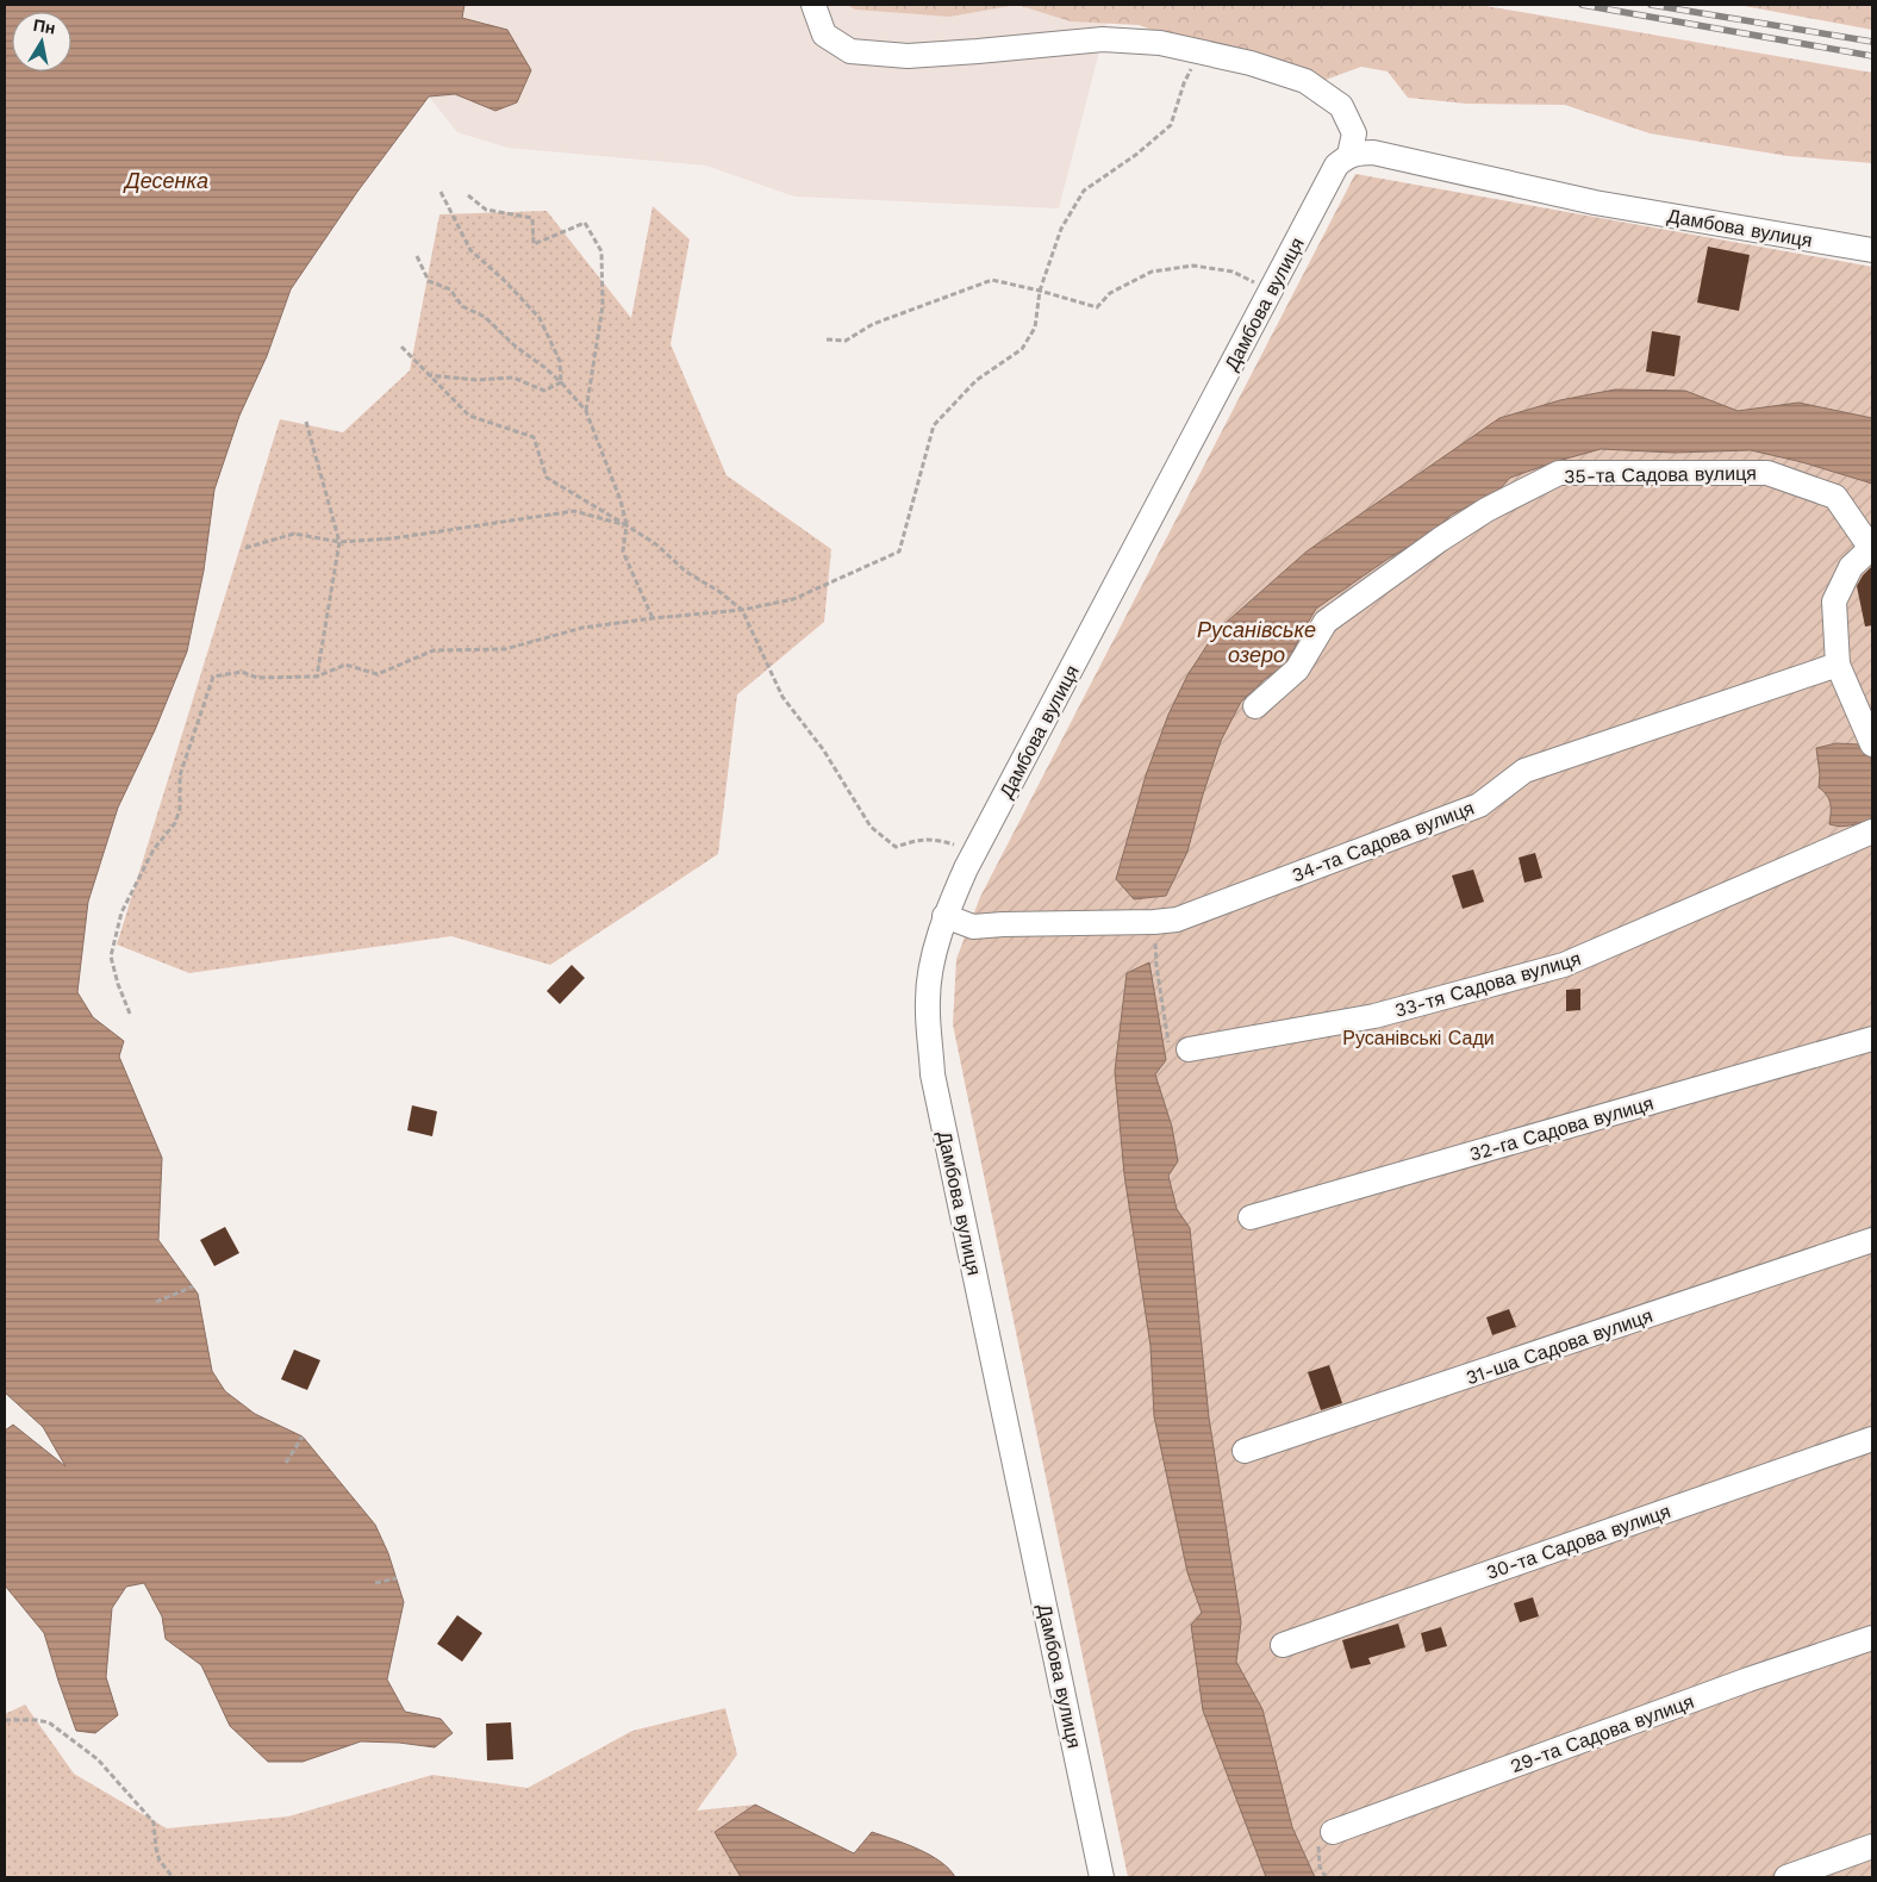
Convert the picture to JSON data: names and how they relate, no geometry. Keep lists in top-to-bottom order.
{
  "streets": {
    "street": [
      "Дамбова вулиця",
      "35-та Садова вулиця",
      "34-та Садова вулиця",
      "33-тя Садова вулиця",
      "32-га Садова вулиця",
      "31-ша Садова вулиця",
      "30-та Садова вулиця",
      "29-та Садова вулиця"
    ]
  },
  "crossings": [
    ["Дамбова вулиця", "34-та Садова вулиця"]
  ],
  "water": ["Десенка", "Русанівське озеро"],
  "parks": ["Русанівські Сади"],
  "north": "top"
}
